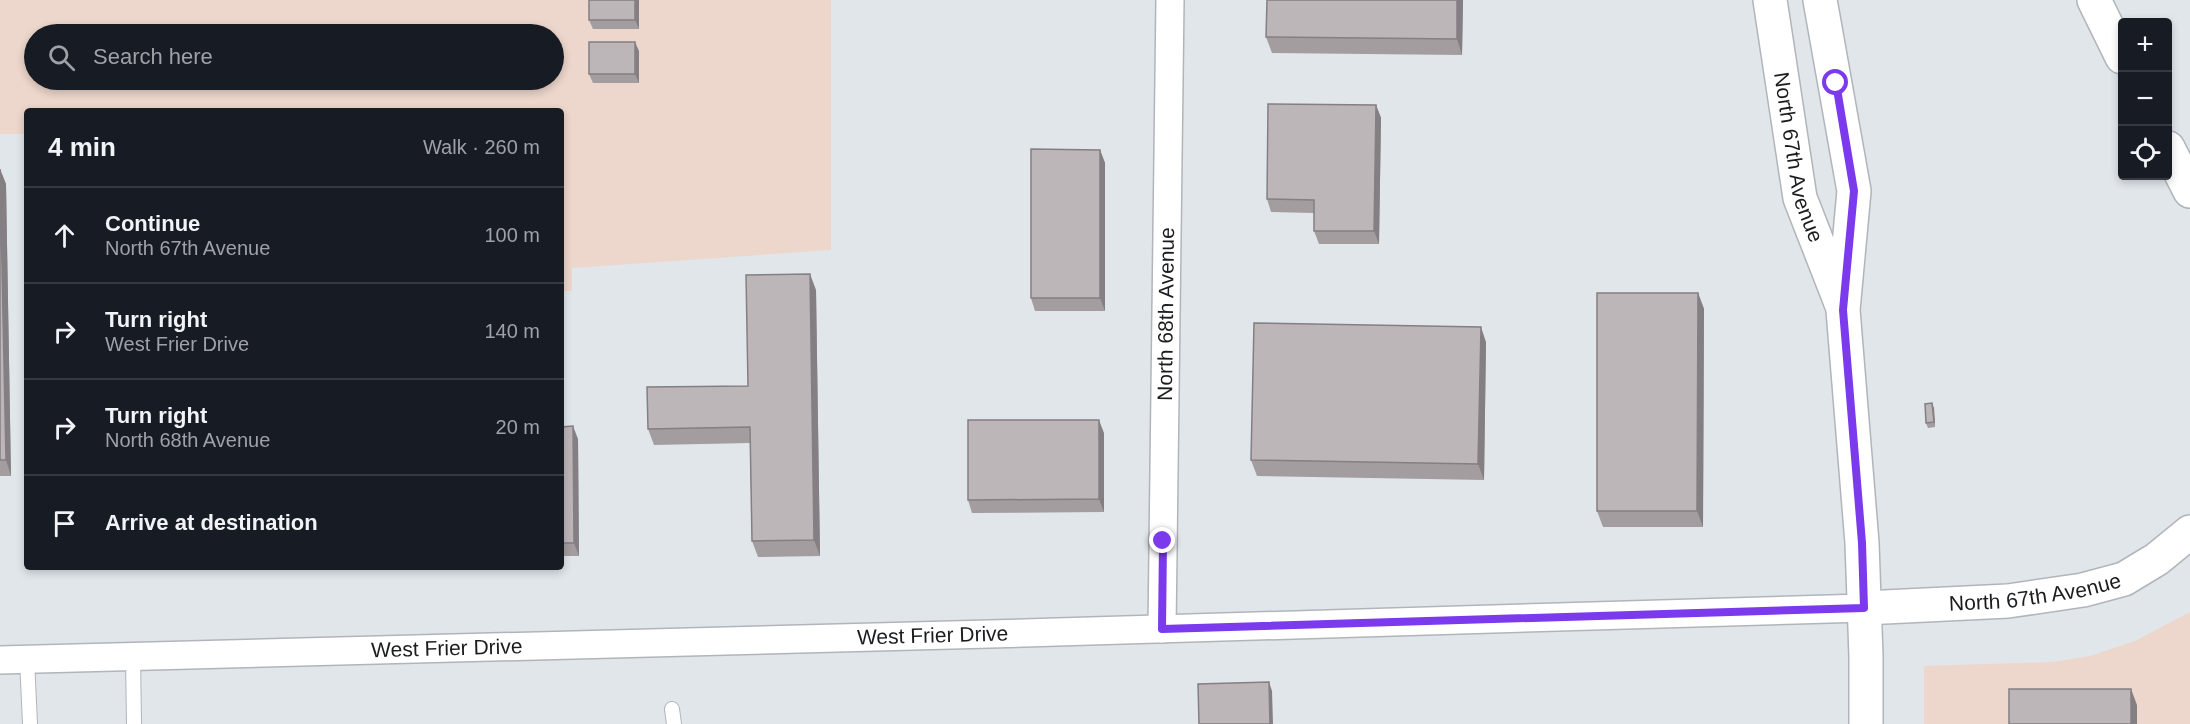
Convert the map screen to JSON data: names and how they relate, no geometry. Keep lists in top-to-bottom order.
{
  "streets": {
    "main road": ["North 67th Avenue"],
    "street": ["North 68th Avenue", "West Frier Drive"]
  },
  "crossings": [
    ["North 67th Avenue", "West Frier Drive"],
    ["North 68th Avenue", "West Frier Drive"]
  ],
  "page": {
    "map_buttons": ["+", "−"],
    "search": "Search here",
    "heading": ["4 min", "Walk · 260 m"],
    "list": [
      ["Continue", "North 67th Avenue", "100 m"],
      ["Turn right", "West Frier Drive", "140 m"],
      ["Turn right", "North 68th Avenue", "20 m"],
      "Arrive at destination"
    ]
  }
}
